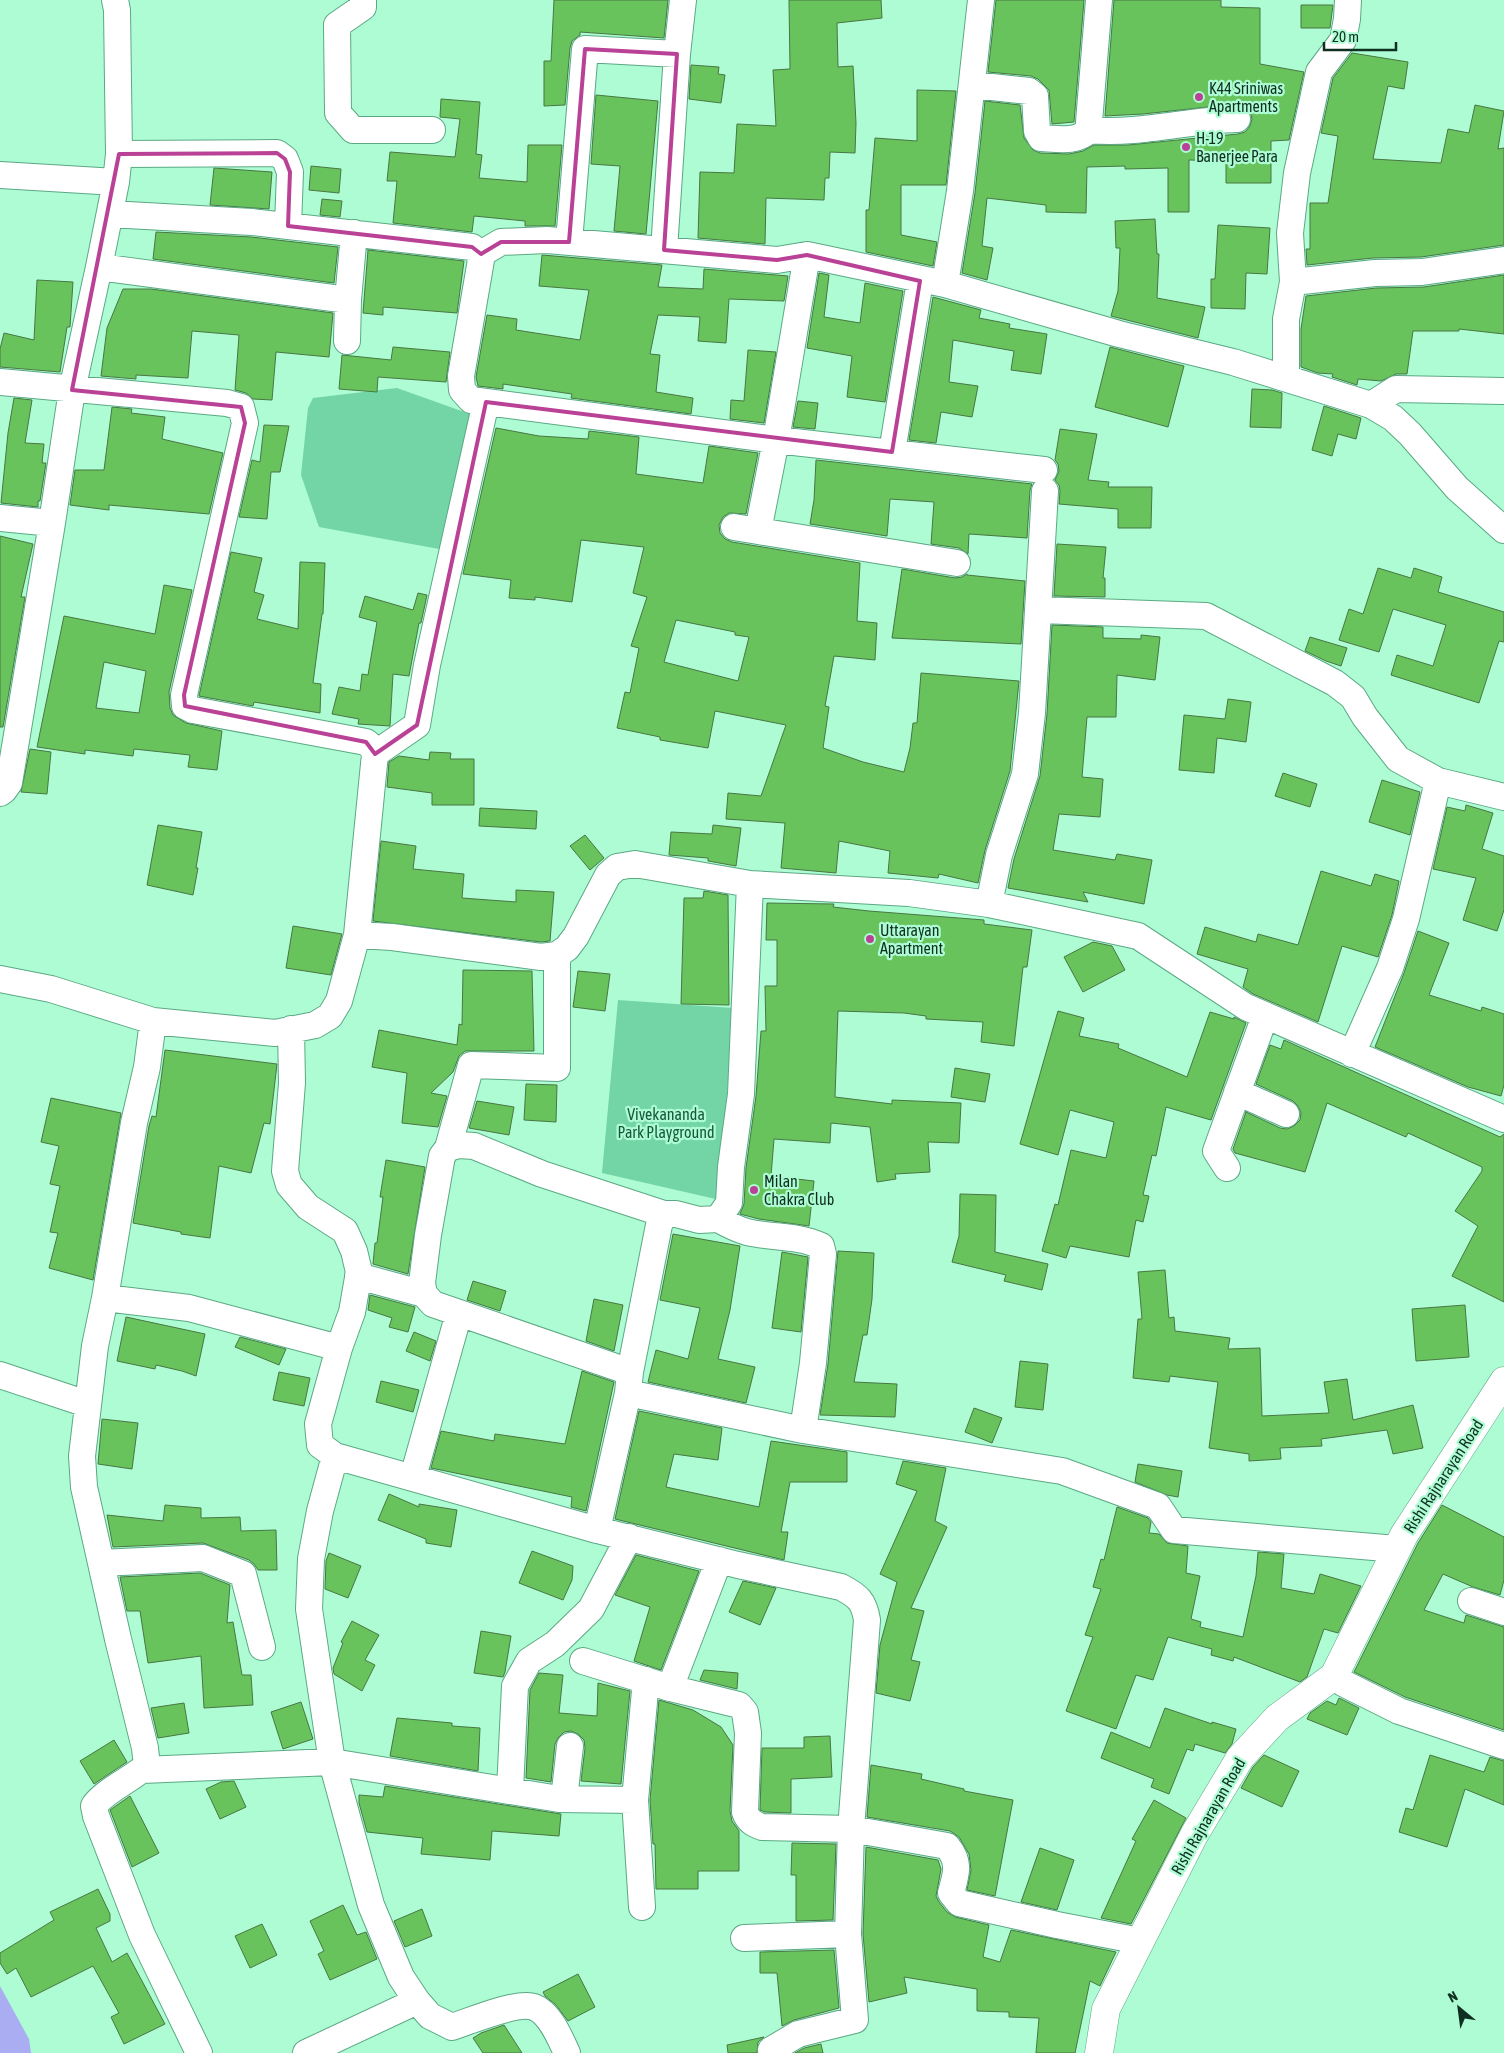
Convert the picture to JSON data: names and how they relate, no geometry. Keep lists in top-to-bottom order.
{
  "streets": {
    "main road": ["Rishi Rajnarayan Road"]
  },
  "parks": ["Vivekananda Park Playground"],
  "places": [
    "K44 Sriniwas Apartments",
    "H-19 Banerjee Para",
    "Uttarayan Apartment",
    "Milan Chakra Club"
  ],
  "scale_bar": "20 m",
  "north": "top left"
}
